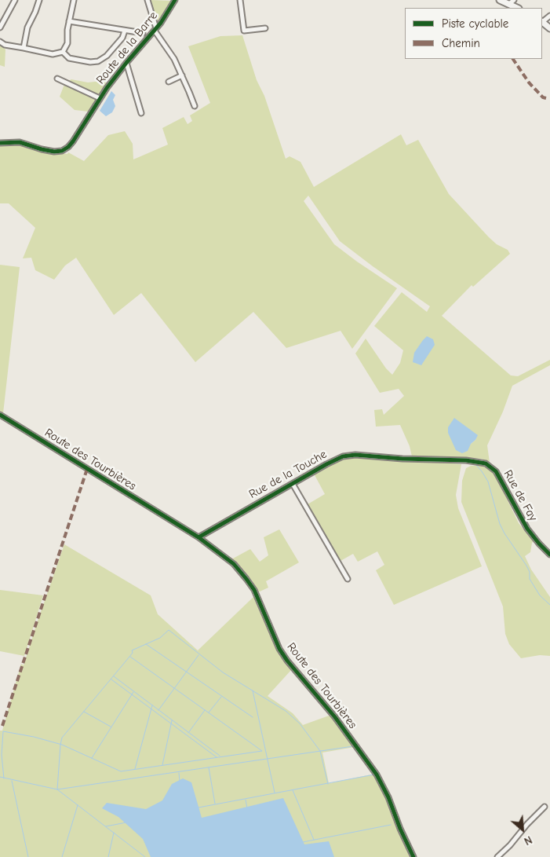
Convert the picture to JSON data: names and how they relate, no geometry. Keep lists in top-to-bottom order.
{
  "streets": {
    "street": [
      "Route de la Barre",
      "Route des Tourbières",
      "Rue de la Touche",
      "Rue de Fay"
    ]
  },
  "crossings": [
    ["Route des Tourbières", "Rue de la Touche"],
    ["Rue de la Touche", "Rue de Fay"]
  ],
  "legend": ["Piste cyclable", "Chemin"],
  "north": "bottom right"
}
